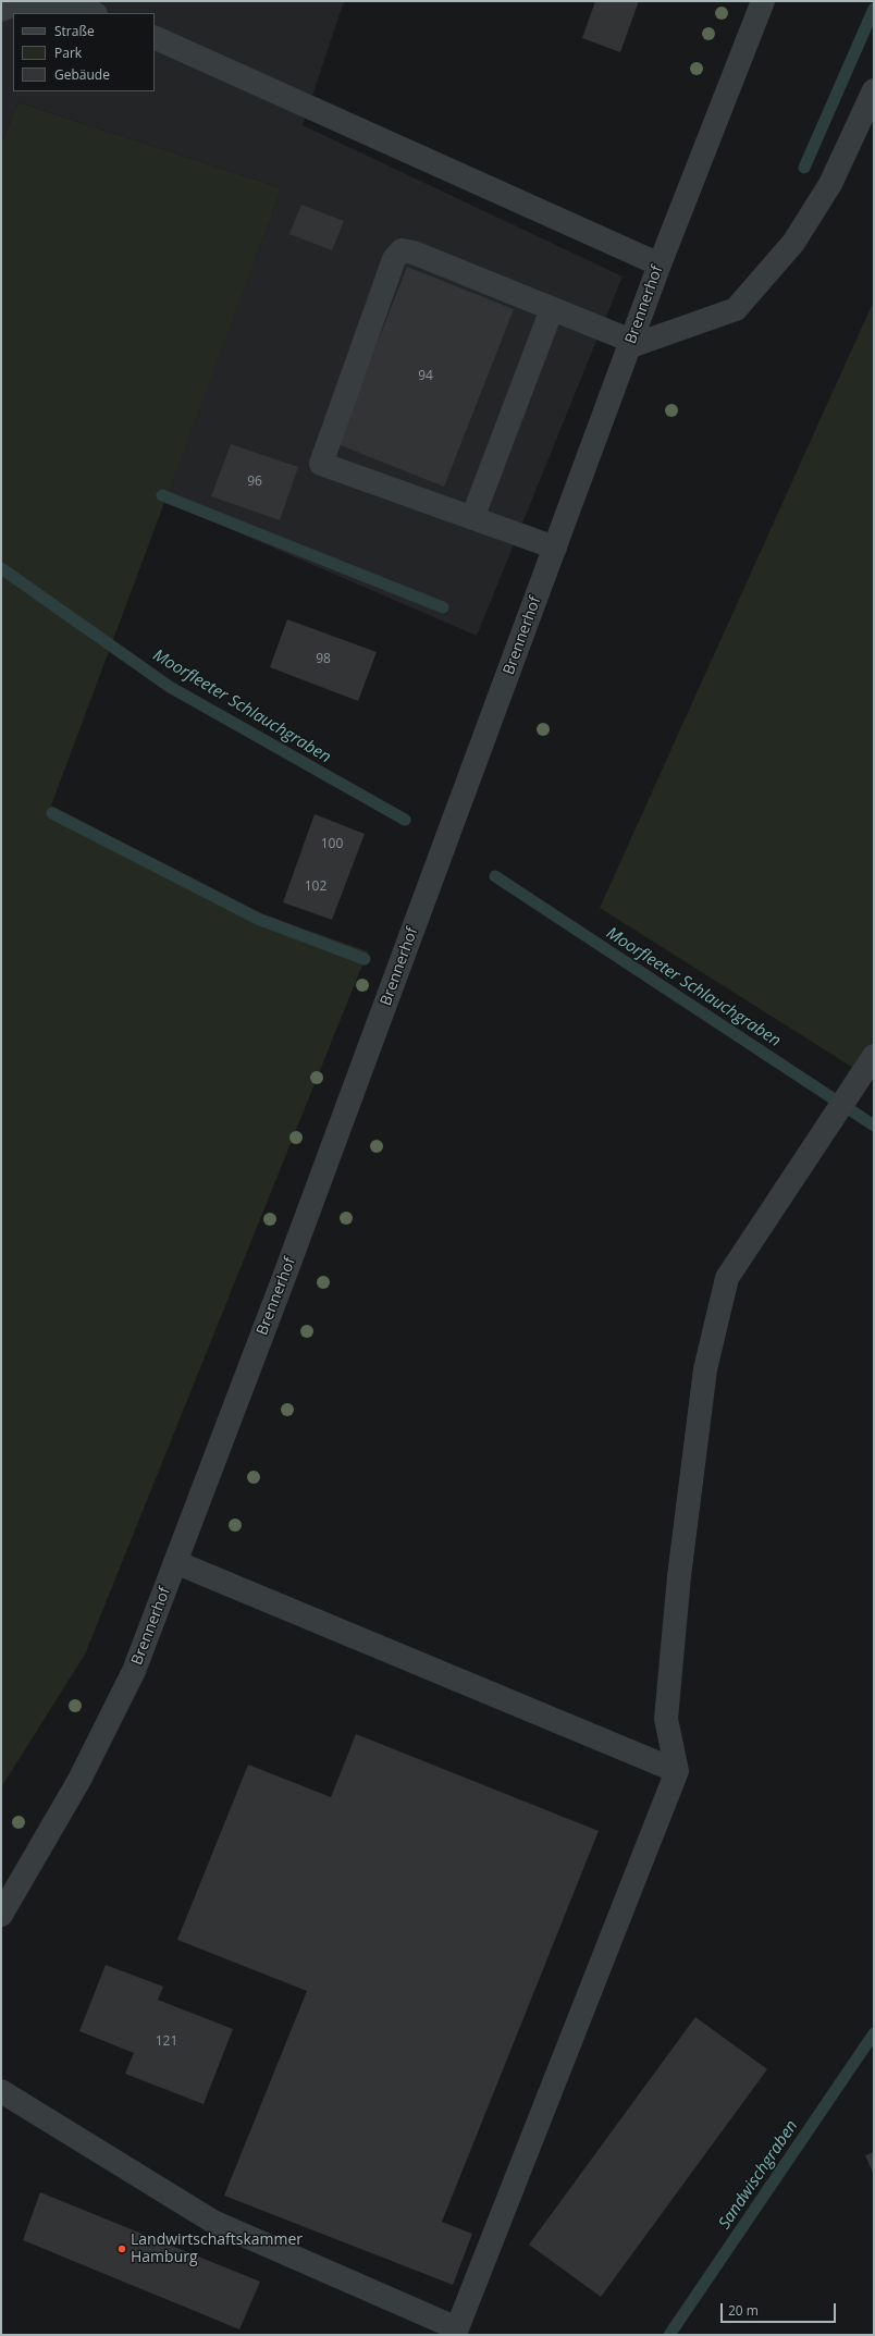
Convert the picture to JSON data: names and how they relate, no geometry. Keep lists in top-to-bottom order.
{
  "streets": {
    "street": ["Brennerhof"]
  },
  "water": ["Moorfleeter Schlauchgraben", "Sandwischgraben"],
  "places": ["Landwirtschaftskammer Hamburg"],
  "house_numbers": [
    "94",
    "96",
    "98",
    "100",
    "102",
    "121"
  ],
  "legend": ["Straße", "Park", "Gebäude"],
  "scale_bar": "20 m"
}
